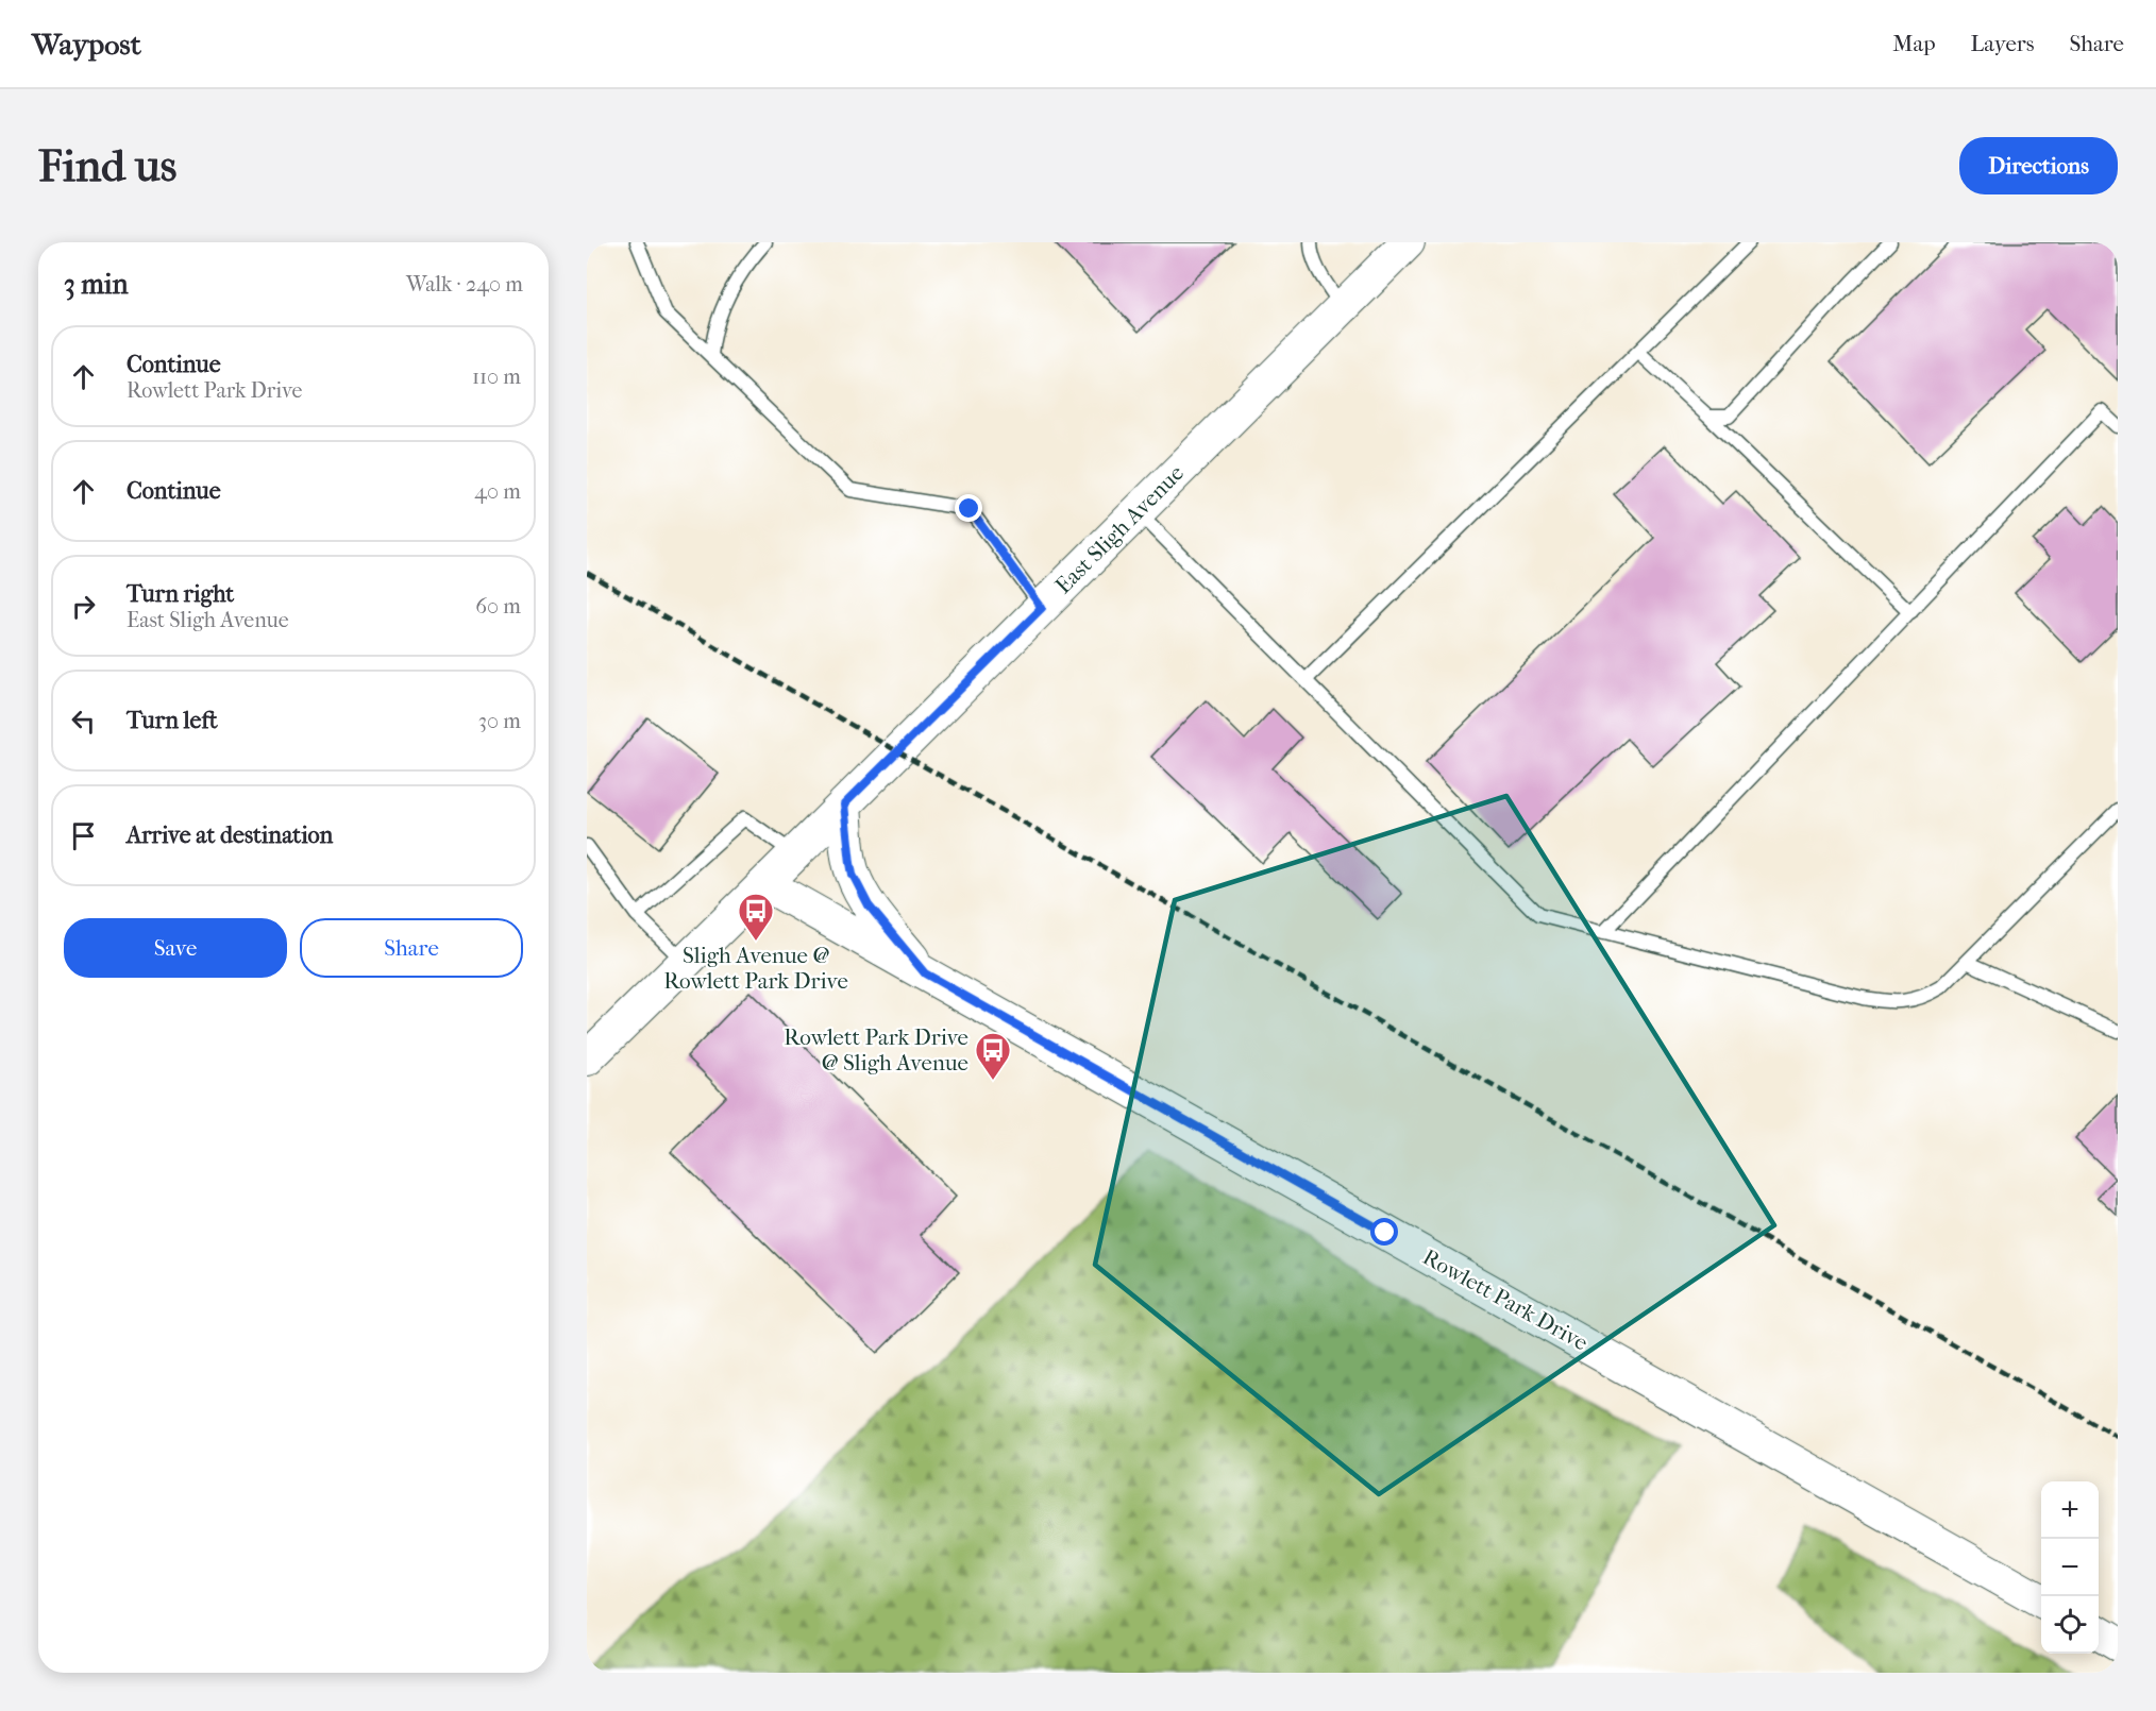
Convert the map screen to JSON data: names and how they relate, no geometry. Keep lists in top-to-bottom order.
{
  "streets": {
    "street": ["East Sligh Avenue", "Rowlett Park Drive"]
  },
  "crossings": [
    ["East Sligh Avenue", "Rowlett Park Drive"]
  ],
  "places": {
    "bus stop": ["Sligh Avenue @ Rowlett Park Drive", "Rowlett Park Drive @ Sligh Avenue"]
  },
  "page": {
    "header": "Waypost",
    "nav": ["Map", "Layers", "Share"],
    "buttons": [
      "Directions",
      ["Save", "Share"]
    ],
    "title": "Find us",
    "heading": ["3 min", "Walk · 240 m"],
    "list": [
      ["Continue", "Rowlett Park Drive", "110 m"],
      ["Continue", "40 m"],
      ["Turn right", "East Sligh Avenue", "60 m"],
      ["Turn left", "30 m"],
      "Arrive at destination"
    ],
    "map_buttons": ["+", "−"]
  }
}
